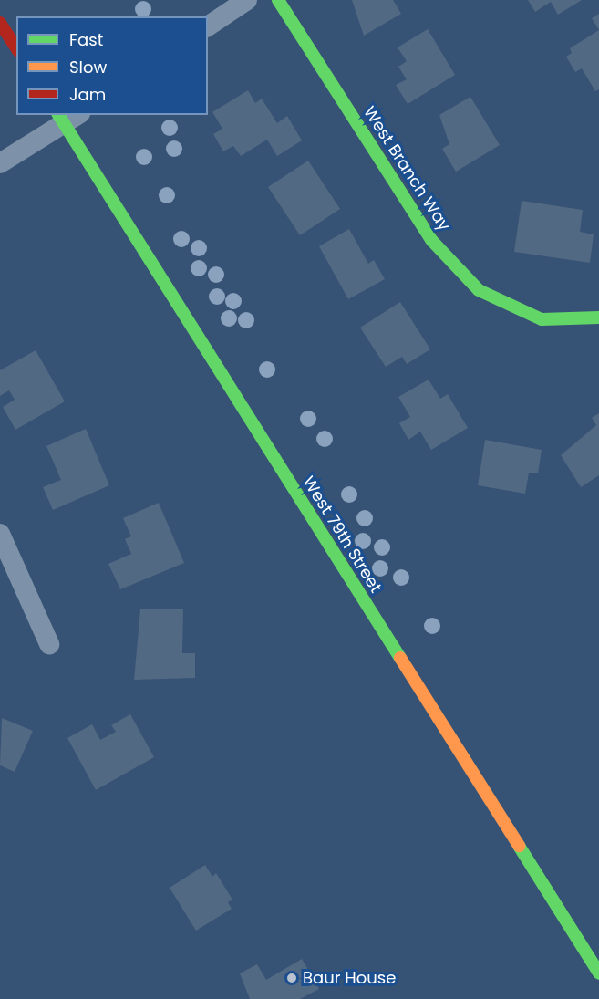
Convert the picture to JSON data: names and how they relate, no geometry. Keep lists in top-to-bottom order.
{
  "streets": {
    "main road": ["West Branch Way", "West 79th Street"]
  },
  "places": ["Baur House"],
  "legend": ["Fast", "Slow", "Jam"]
}
